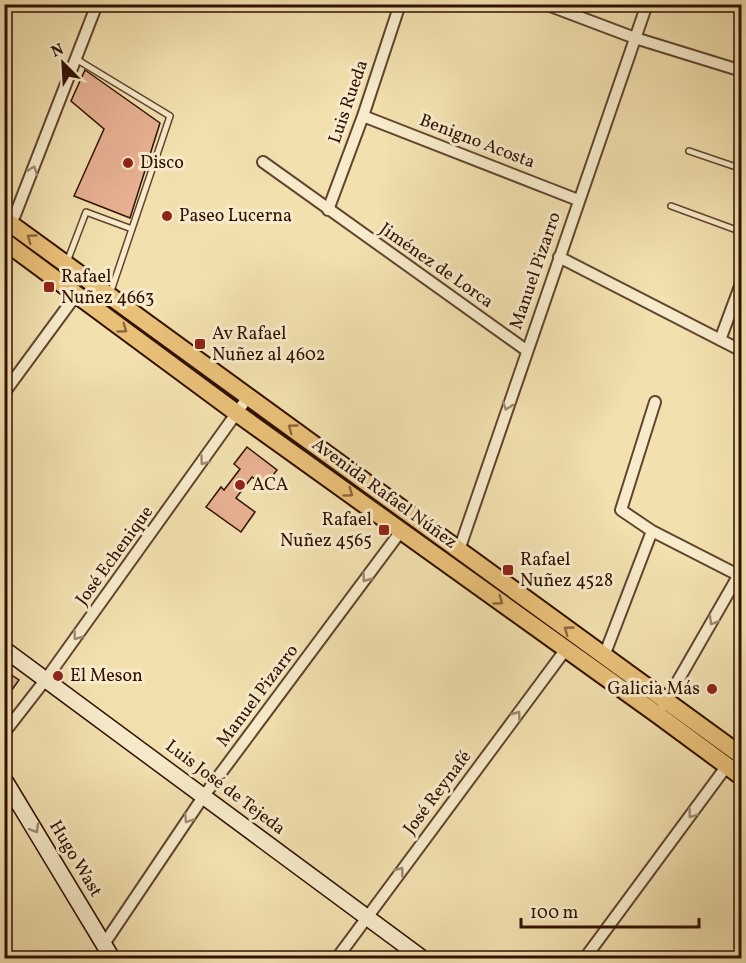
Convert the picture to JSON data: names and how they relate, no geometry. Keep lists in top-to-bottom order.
{
  "streets": {
    "main road": ["Avenida Rafael Núñez", "Luis José de Tejeda", "Hugo Wast"],
    "street": [
      "Luis Rueda",
      "Benigno Acosta",
      "Jiménez de Lorca",
      "Manuel Pizarro",
      "José Echenique",
      "José Reynafé"
    ]
  },
  "crossings": [
    ["Luis Rueda", "Benigno Acosta"],
    ["Luis Rueda", "Jiménez de Lorca"],
    ["Benigno Acosta", "Manuel Pizarro"],
    ["Jiménez de Lorca", "Manuel Pizarro"],
    ["Manuel Pizarro", "Avenida Rafael Núñez"],
    ["Manuel Pizarro", "Luis José de Tejeda"],
    ["Manuel Pizarro", "Hugo Wast"],
    ["Avenida Rafael Núñez", "José Echenique"],
    ["Avenida Rafael Núñez", "José Reynafé"],
    ["José Echenique", "Luis José de Tejeda"],
    ["Luis José de Tejeda", "José Reynafé"]
  ],
  "one_way": [
    "Manuel Pizarro",
    "José Echenique",
    "José Reynafé",
    "Hugo Wast"
  ],
  "places": {
    "other": [
      "Disco",
      "Paseo Lucerna",
      "ACA",
      "El Meson",
      "Galicia Más"
    ],
    "transit": [
      "Rafael Nuñez 4663",
      "Av Rafael Nuñez al 4602",
      "Rafael Nuñez 4565",
      "Rafael Nuñez 4528"
    ]
  },
  "scale_bar": "100 m",
  "north": "top left"
}
